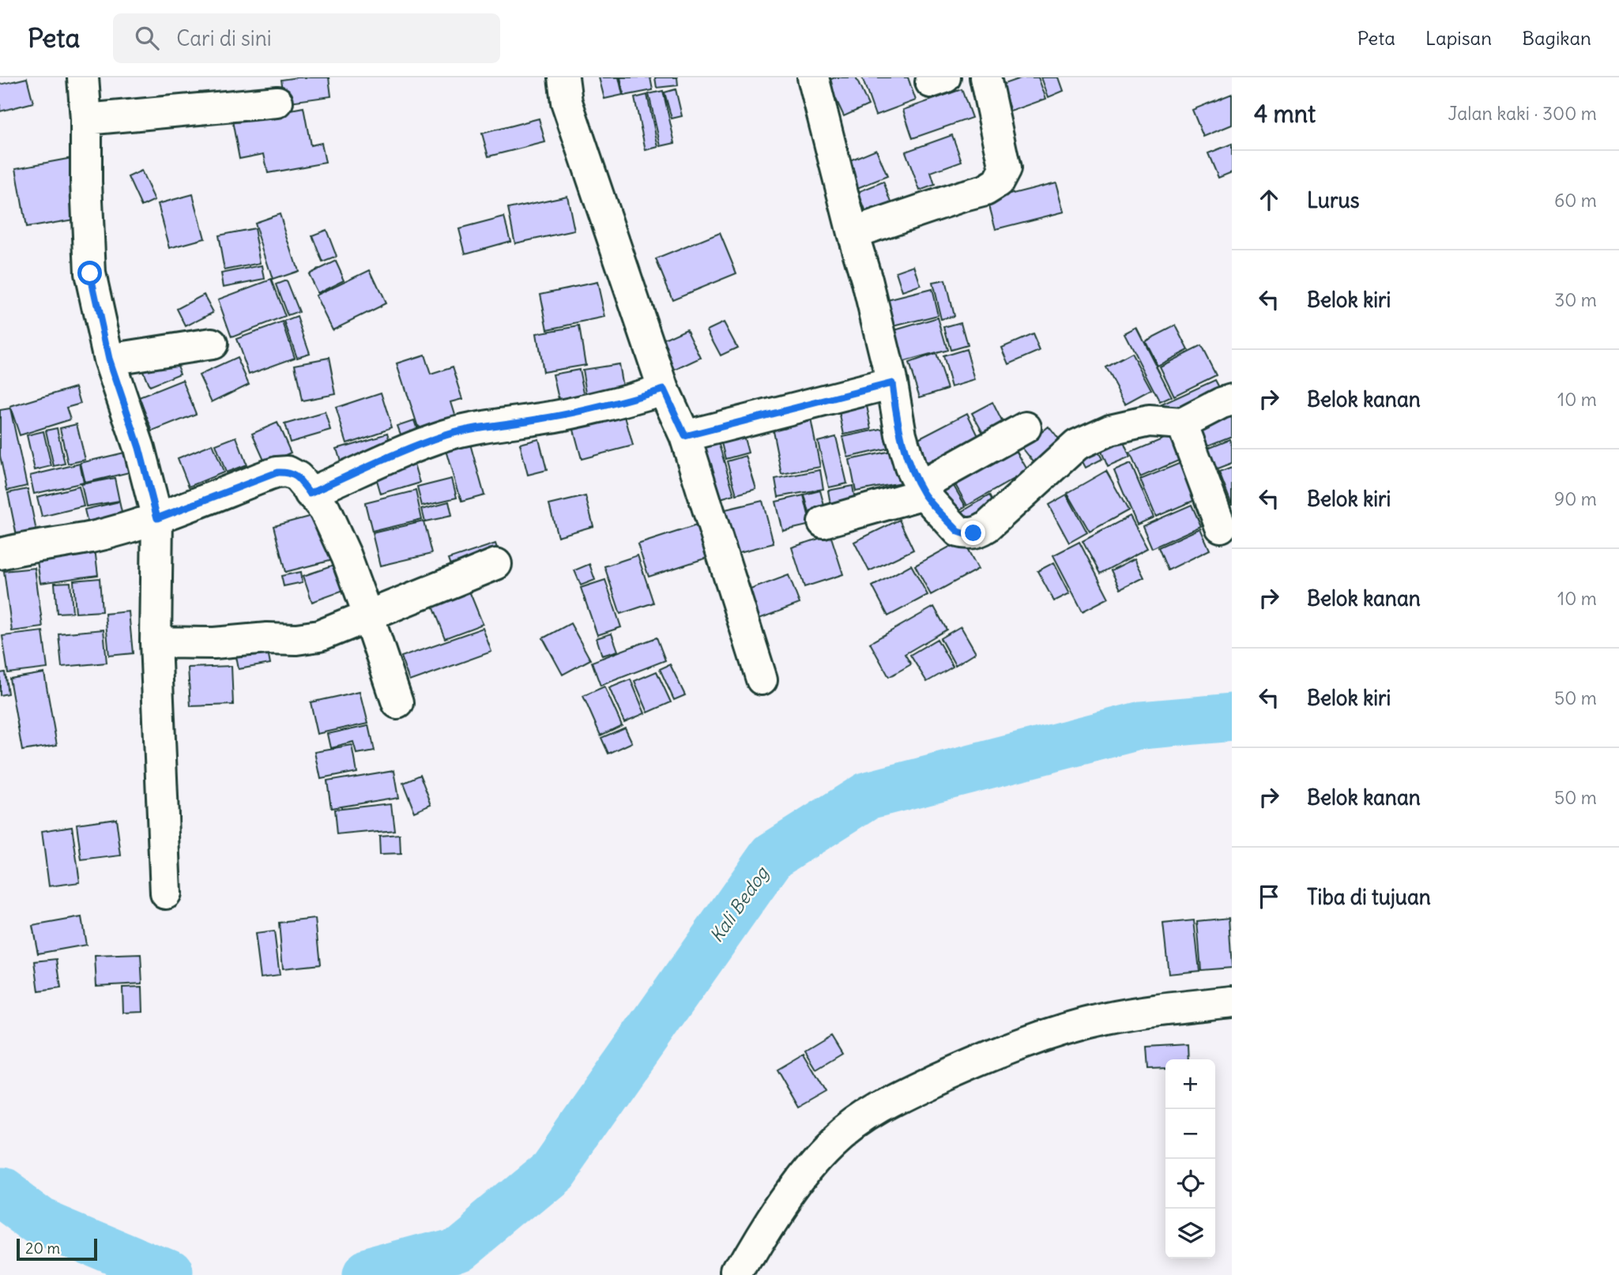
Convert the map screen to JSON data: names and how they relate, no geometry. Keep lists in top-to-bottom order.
{
  "water": ["Kali Bedog"],
  "scale_bar": "20 m",
  "page": {
    "header": "Peta",
    "search": "Cari di sini",
    "nav": ["Peta", "Lapisan", "Bagikan"],
    "heading": ["4 mnt", "Jalan kaki · 300 m"],
    "list": [
      ["Lurus", "60 m"],
      ["Belok kiri", "30 m"],
      ["Belok kanan", "10 m"],
      ["Belok kiri", "90 m"],
      ["Belok kanan", "10 m"],
      ["Belok kiri", "50 m"],
      ["Belok kanan", "50 m"],
      "Tiba di tujuan"
    ],
    "map_buttons": ["+", "−"],
    "scale": "20 m"
  }
}
